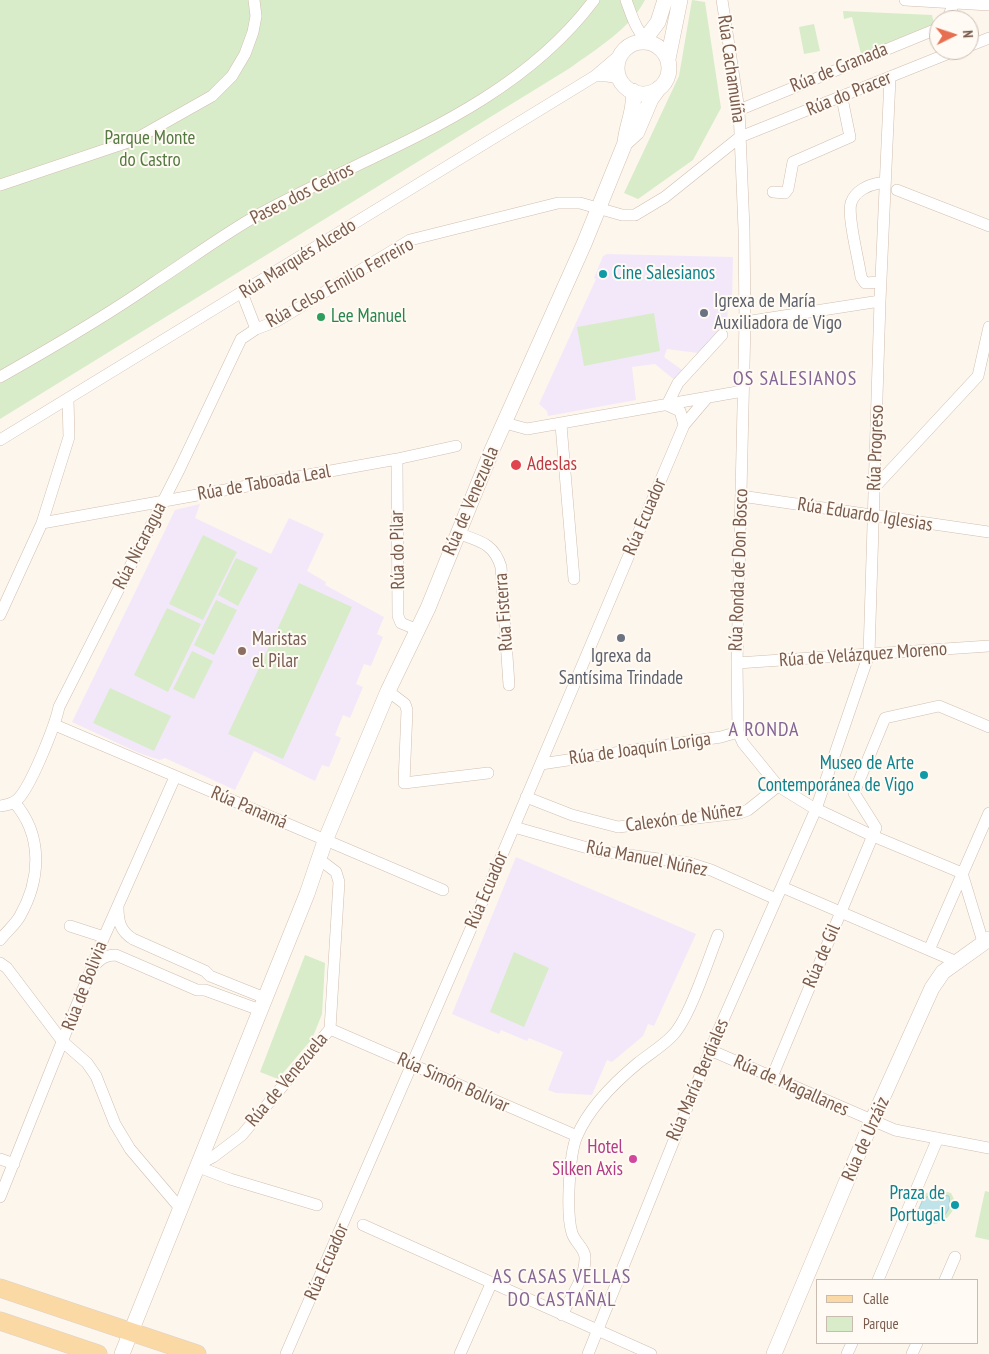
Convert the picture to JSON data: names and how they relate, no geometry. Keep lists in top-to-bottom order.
{
  "streets": {
    "main road": ["Rúa de Venezuela", "Rúa de Urzáiz"],
    "street": [
      "Rúa de Granada",
      "Rúa Cachamuíña",
      "Rúa do Pracer",
      "Paseo dos Cedros",
      "Rúa Marqués Alcedo",
      "Rúa Celso Emilio Ferreiro",
      "Rúa Progreso",
      "Rúa de Taboada Leal",
      "Rúa Eduardo Iglesias",
      "Rúa Ecuador",
      "Rúa Nicaragua",
      "Rúa do Pilar",
      "Rúa Ronda de Don Bosco",
      "Rúa Fisterra",
      "Rúa de Velázquez Moreno",
      "Rúa de Joaquín Loriga",
      "Rúa Panamá",
      "Calexón de Núñez",
      "Rúa Manuel Núñez",
      "Rúa de Gil",
      "Rúa de Bolivia",
      "Rúa María Berdiales",
      "Rúa Simón Bolívar",
      "Rúa de Magallanes"
    ]
  },
  "crossings": [
    ["Rúa de Granada", "Rúa Cachamuíña"],
    ["Rúa Cachamuíña", "Rúa do Pracer"],
    ["Rúa Cachamuíña", "Rúa Ronda de Don Bosco"],
    ["Rúa do Pracer", "Rúa Celso Emilio Ferreiro"],
    ["Rúa do Pracer", "Rúa Progreso"],
    ["Rúa do Pracer", "Rúa de Venezuela"],
    ["Rúa do Pracer", "Rúa Ronda de Don Bosco"],
    ["Rúa Marqués Alcedo", "Rúa de Venezuela"],
    ["Rúa Celso Emilio Ferreiro", "Rúa de Venezuela"],
    ["Rúa Celso Emilio Ferreiro", "Rúa Nicaragua"],
    ["Rúa Progreso", "Rúa Eduardo Iglesias"],
    ["Rúa Progreso", "Rúa de Velázquez Moreno"],
    ["Rúa Progreso", "Rúa María Berdiales"],
    ["Rúa de Taboada Leal", "Rúa Nicaragua"],
    ["Rúa de Taboada Leal", "Rúa do Pilar"],
    ["Rúa de Venezuela", "Rúa do Pilar"],
    ["Rúa de Venezuela", "Rúa Fisterra"],
    ["Rúa de Venezuela", "Rúa Panamá"],
    ["Rúa de Venezuela", "Rúa Simón Bolívar"],
    ["Rúa Eduardo Iglesias", "Rúa Ronda de Don Bosco"],
    ["Rúa Ecuador", "Rúa de Joaquín Loriga"],
    ["Rúa Ecuador", "Calexón de Núñez"],
    ["Rúa Ecuador", "Rúa Manuel Núñez"],
    ["Rúa Ecuador", "Rúa Simón Bolívar"],
    ["Rúa Nicaragua", "Rúa Panamá"],
    ["Rúa Ronda de Don Bosco", "Rúa de Velázquez Moreno"],
    ["Rúa Ronda de Don Bosco", "Rúa de Joaquín Loriga"],
    ["Rúa Panamá", "Rúa de Bolivia"],
    ["Rúa Manuel Núñez", "Rúa María Berdiales"],
    ["Rúa de Gil", "Rúa de Magallanes"],
    ["Rúa María Berdiales", "Rúa de Magallanes"],
    ["Rúa de Magallanes", "Rúa de Urzáiz"]
  ],
  "districts": ["OS SALESIANOS", "A RONDA", "AS CASAS VELLAS DO CASTAÑAL"],
  "parks": ["Parque Monte do Castro"],
  "places": [
    "Cine Salesianos",
    "Igrexa de María Auxiliadora de Vigo",
    "Lee Manuel",
    "Adeslas",
    "Igrexa da Santísima Trindade",
    "Maristas el Pilar",
    "Museo de Arte Contemporánea de Vigo",
    "Hotel Silken Axis",
    "Praza de Portugal"
  ],
  "legend": ["Calle", "Parque"],
  "north": "right"
}
